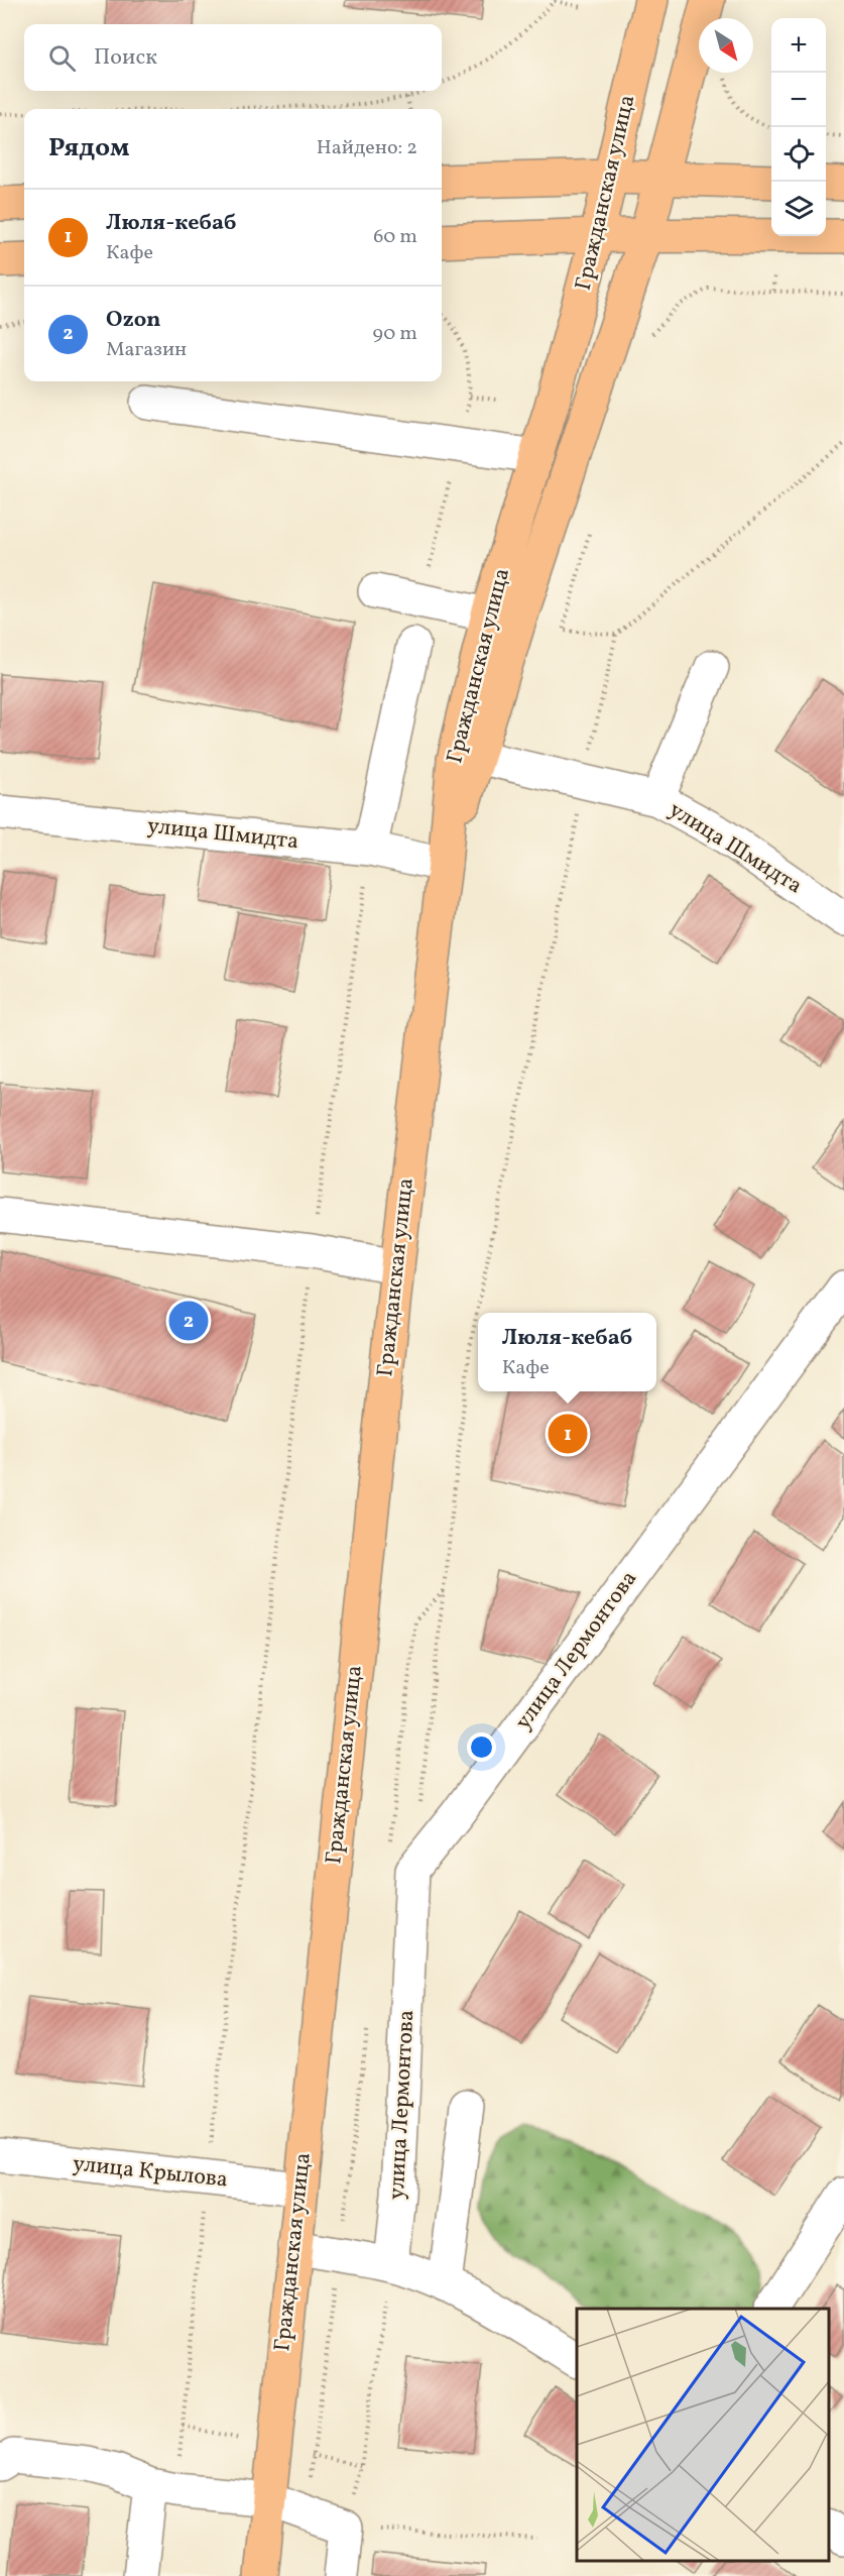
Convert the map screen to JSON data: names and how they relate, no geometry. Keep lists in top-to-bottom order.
{
  "streets": {
    "main road": ["Гражданская улица"],
    "street": ["улица Шмидта", "улица Лермонтова", "улица Крылова"]
  },
  "crossings": [
    ["Гражданская улица", "улица Шмидта"],
    ["Гражданская улица", "улица Крылова"]
  ],
  "north": "bottom right",
  "page": {
    "map_buttons": ["+", "−"],
    "search": "Поиск",
    "heading": ["Рядом", "Найдено: 2"],
    "list": [
      {
        "mark": "1",
        "name": "Люля-кебаб",
        "note": "Кафе",
        "value": "60 m"
      },
      {
        "mark": "2",
        "name": "Ozon",
        "note": "Магазин",
        "value": "90 m"
      }
    ],
    "pins": ["2", "1"],
    "popup": ["Люля-кебаб", "Кафе"]
  }
}
